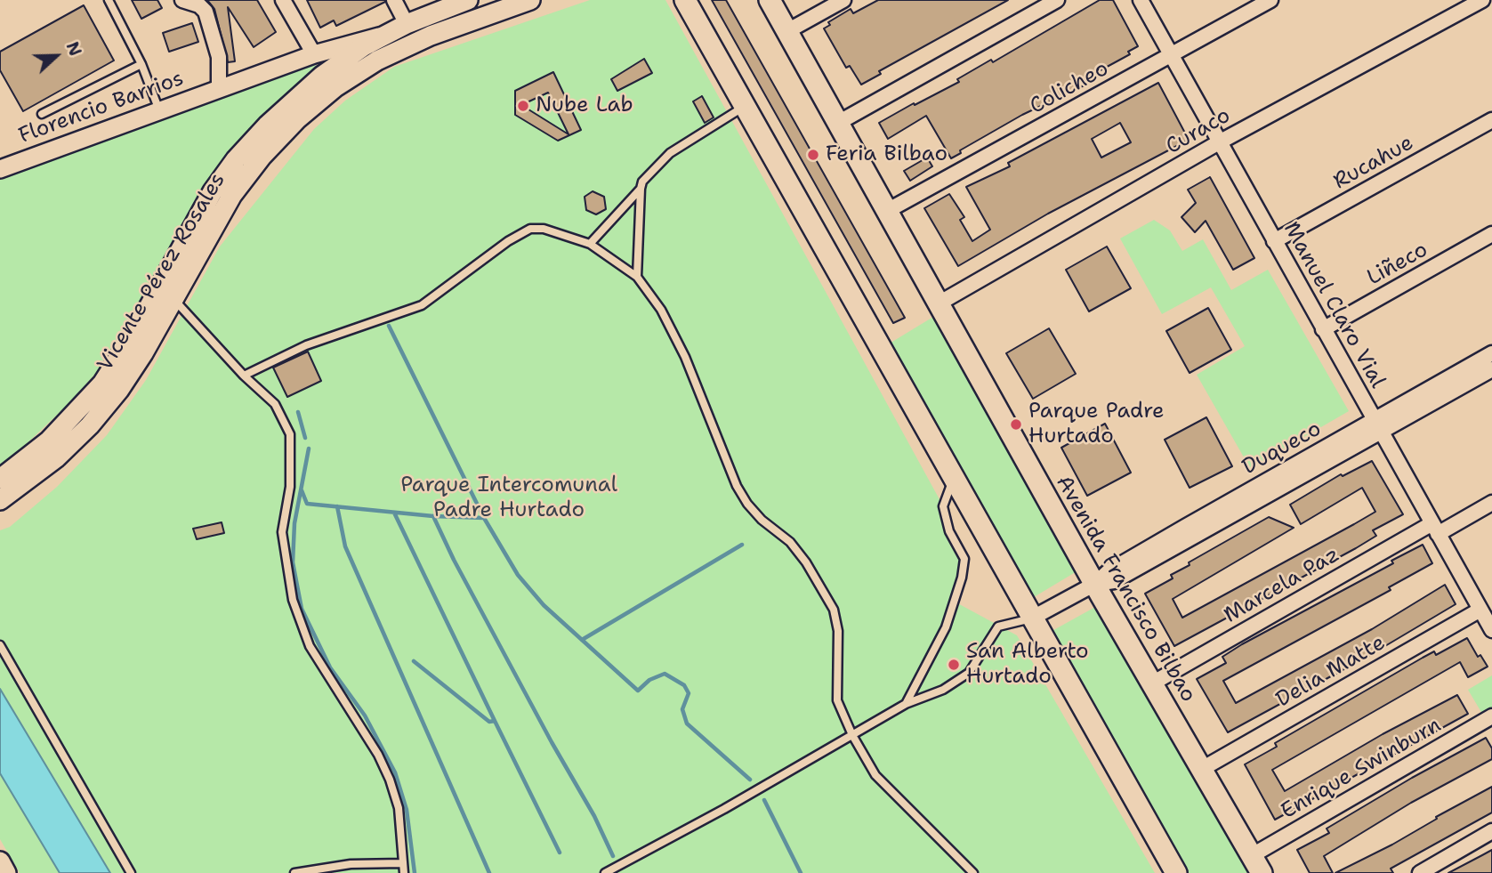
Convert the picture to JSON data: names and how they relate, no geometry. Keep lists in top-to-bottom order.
{
  "streets": {
    "main road": ["Florencio Barrios", "Vicente Pérez Rosales", "Avenida Francisco Bilbao"],
    "street": [
      "Colicheo",
      "Curaco",
      "Rucahue",
      "Liñeco",
      "Manuel Claro Vial",
      "Duqueco",
      "Marcela Paz",
      "Delia Matte",
      "Enrique Swinburn"
    ]
  },
  "crossings": [
    ["Colicheo", "Manuel Claro Vial"],
    ["Colicheo", "Avenida Francisco Bilbao"],
    ["Florencio Barrios", "Vicente Pérez Rosales"],
    ["Curaco", "Manuel Claro Vial"],
    ["Curaco", "Avenida Francisco Bilbao"],
    ["Rucahue", "Manuel Claro Vial"],
    ["Liñeco", "Manuel Claro Vial"],
    ["Manuel Claro Vial", "Duqueco"],
    ["Manuel Claro Vial", "Marcela Paz"],
    ["Manuel Claro Vial", "Delia Matte"],
    ["Duqueco", "Avenida Francisco Bilbao"],
    ["Marcela Paz", "Avenida Francisco Bilbao"],
    ["Avenida Francisco Bilbao", "Delia Matte"],
    ["Avenida Francisco Bilbao", "Enrique Swinburn"]
  ],
  "parks": ["Parque Intercomunal Padre Hurtado"],
  "places": [
    "Nube Lab",
    "Feria Bilbao",
    "Parque Padre Hurtado",
    "San Alberto Hurtado"
  ],
  "north": "right"
}
